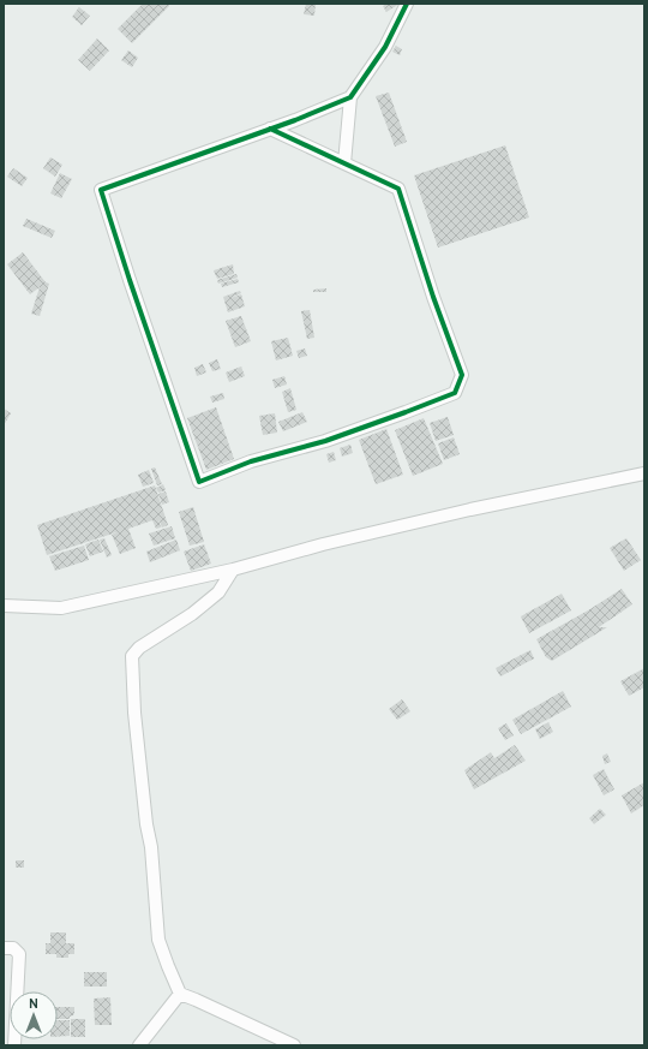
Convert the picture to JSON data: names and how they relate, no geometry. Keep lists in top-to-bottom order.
{
  "north": "top"
}
